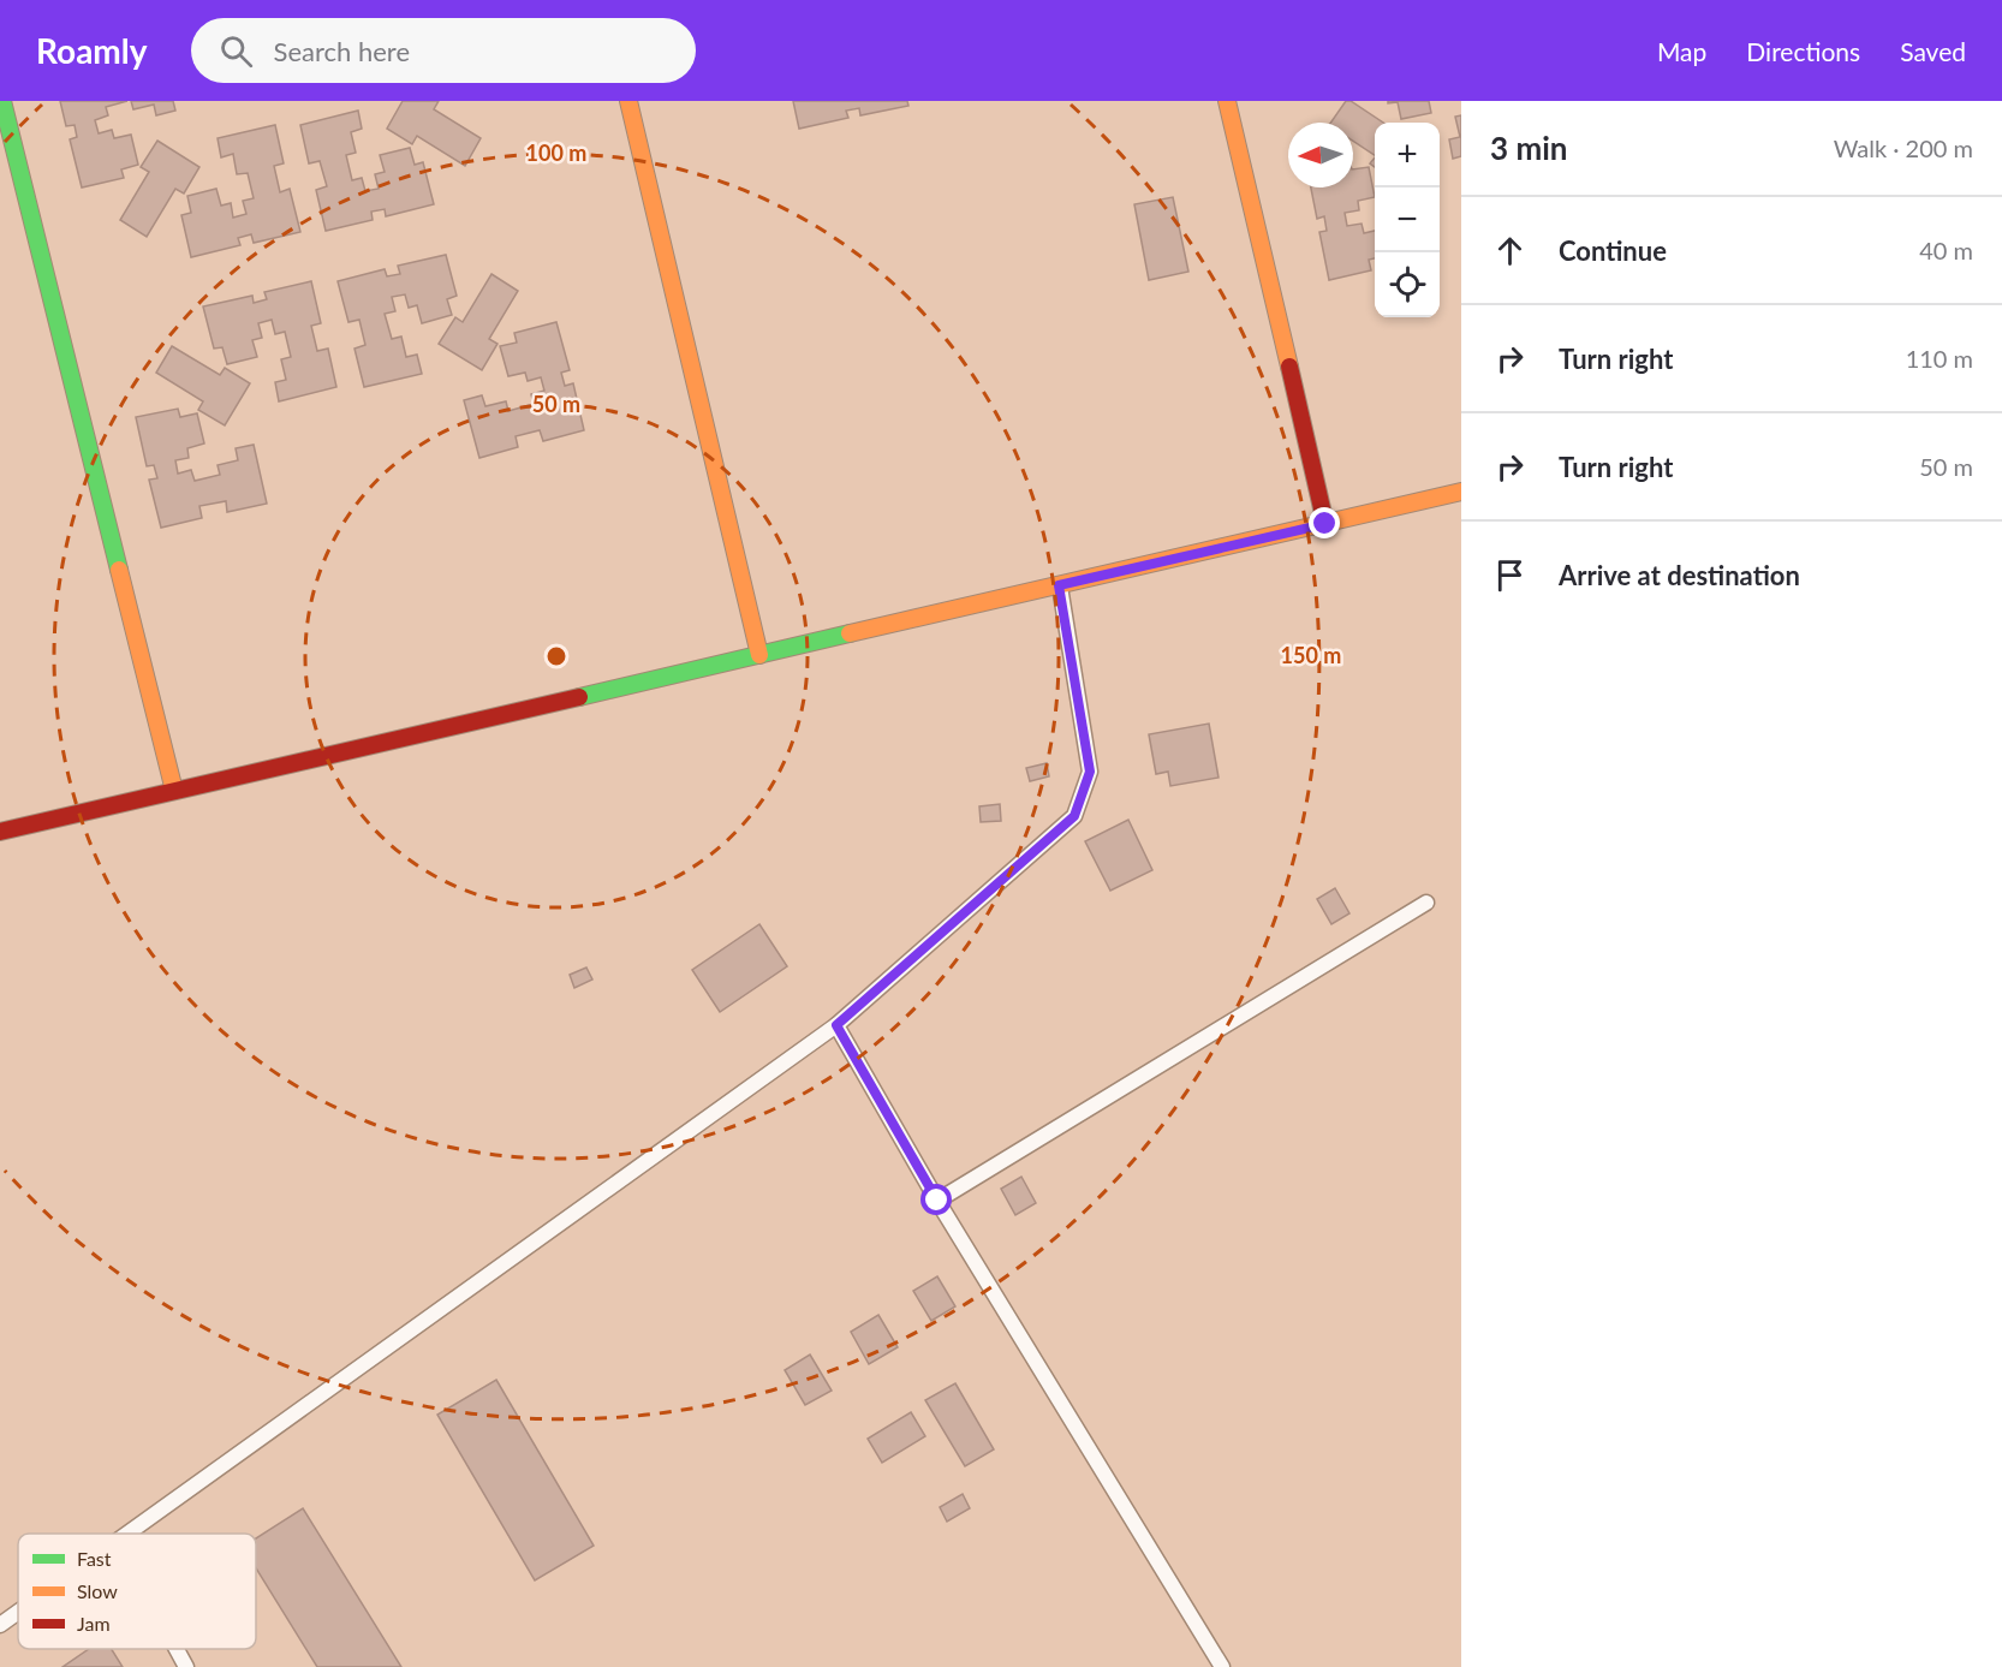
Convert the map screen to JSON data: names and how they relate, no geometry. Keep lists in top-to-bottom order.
{
  "legend": ["Fast", "Slow", "Jam"],
  "north": "left",
  "page": {
    "header": "Roamly",
    "search": "Search here",
    "nav": ["Map", "Directions", "Saved"],
    "heading": ["3 min", "Walk · 200 m"],
    "map_buttons": ["+", "−"],
    "list": [
      ["Continue", "40 m"],
      ["Turn right", "110 m"],
      ["Turn right", "50 m"],
      "Arrive at destination"
    ]
  },
  "rings": ["100 m", "50 m", "150 m"]
}
